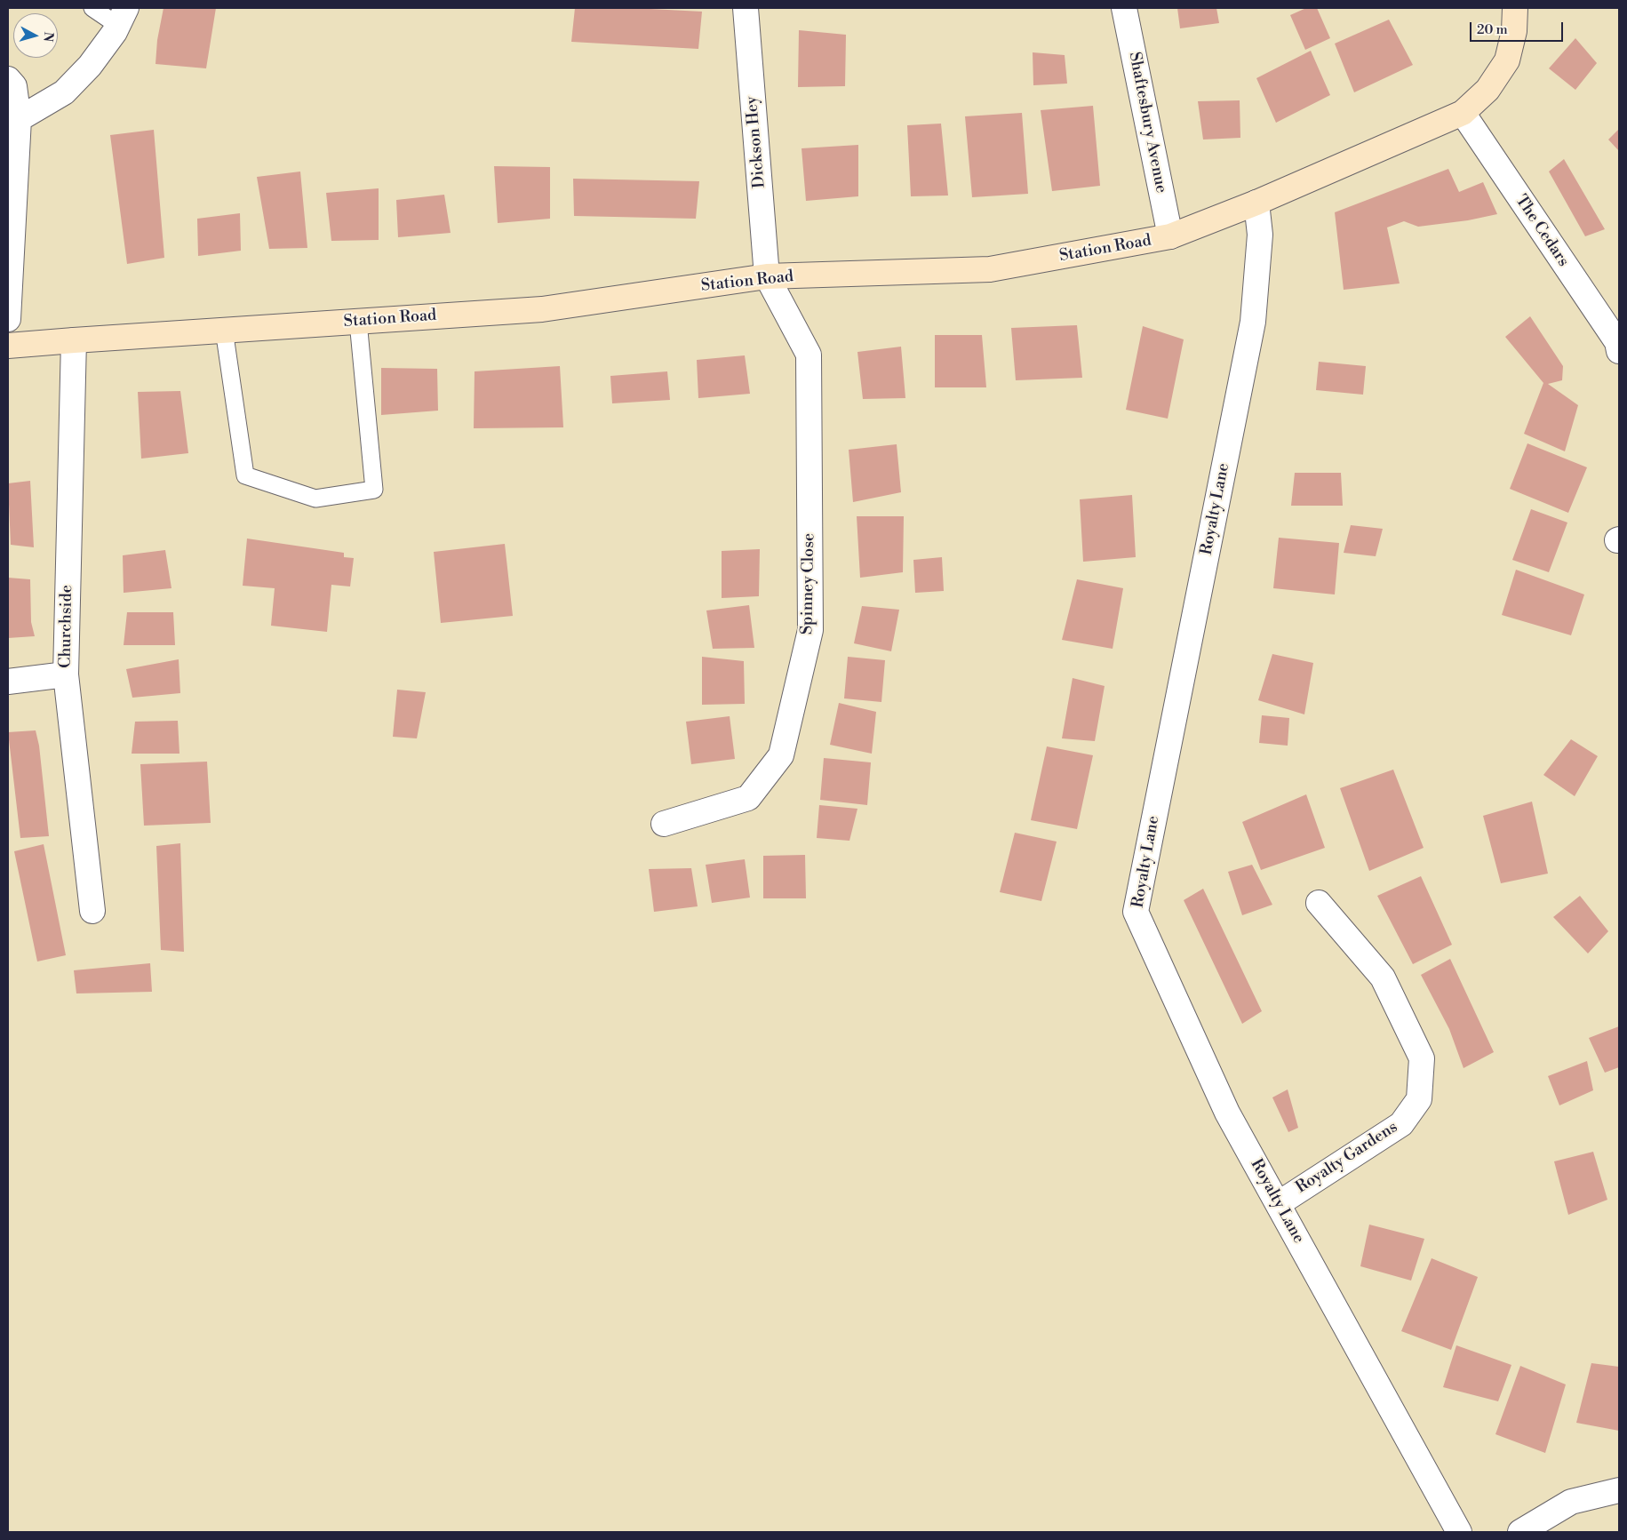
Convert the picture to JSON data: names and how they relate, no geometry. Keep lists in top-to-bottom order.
{
  "streets": {
    "street": [
      "Shaftesbury Avenue",
      "Dickson Hey",
      "The Cedars",
      "Station Road",
      "Royalty Lane",
      "Spinney Close",
      "Churchside",
      "Royalty Gardens"
    ]
  },
  "crossings": [
    ["Shaftesbury Avenue", "Station Road"],
    ["Dickson Hey", "Station Road"],
    ["Dickson Hey", "Spinney Close"],
    ["The Cedars", "Station Road"],
    ["Station Road", "Royalty Lane"],
    ["Station Road", "Spinney Close"],
    ["Station Road", "Churchside"],
    ["Royalty Lane", "Royalty Gardens"]
  ],
  "scale_bar": "20 m",
  "north": "right"
}
